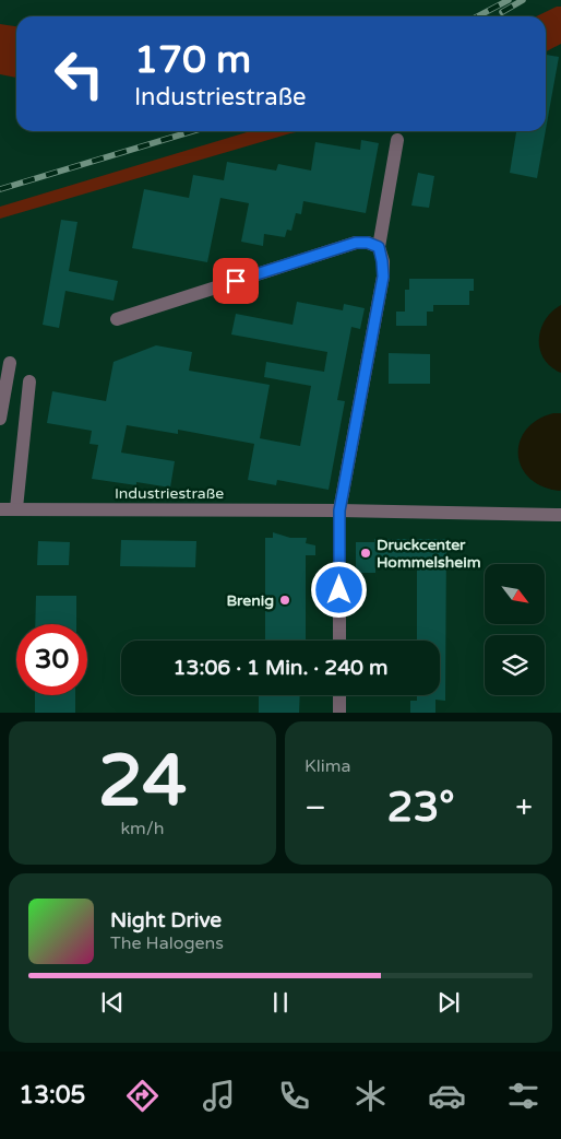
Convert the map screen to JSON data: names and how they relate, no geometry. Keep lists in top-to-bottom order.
{
  "streets": {
    "street": ["Industriestraße"]
  },
  "places": ["Druckcenter Hommelsheim", "Brenig"],
  "north": "bottom right",
  "page": {
    "turn": ["170 m", "Industriestraße"],
    "limit": "30",
    "trip": "13:06 · 1 Min. · 240 m",
    "tile": [
      ["24", "km/h"],
      "Klima"
    ],
    "heat": ["−", "23°", "+"],
    "song": ["Night Drive", "The Halogens"],
    "tabs": "13:05"
  }
}
